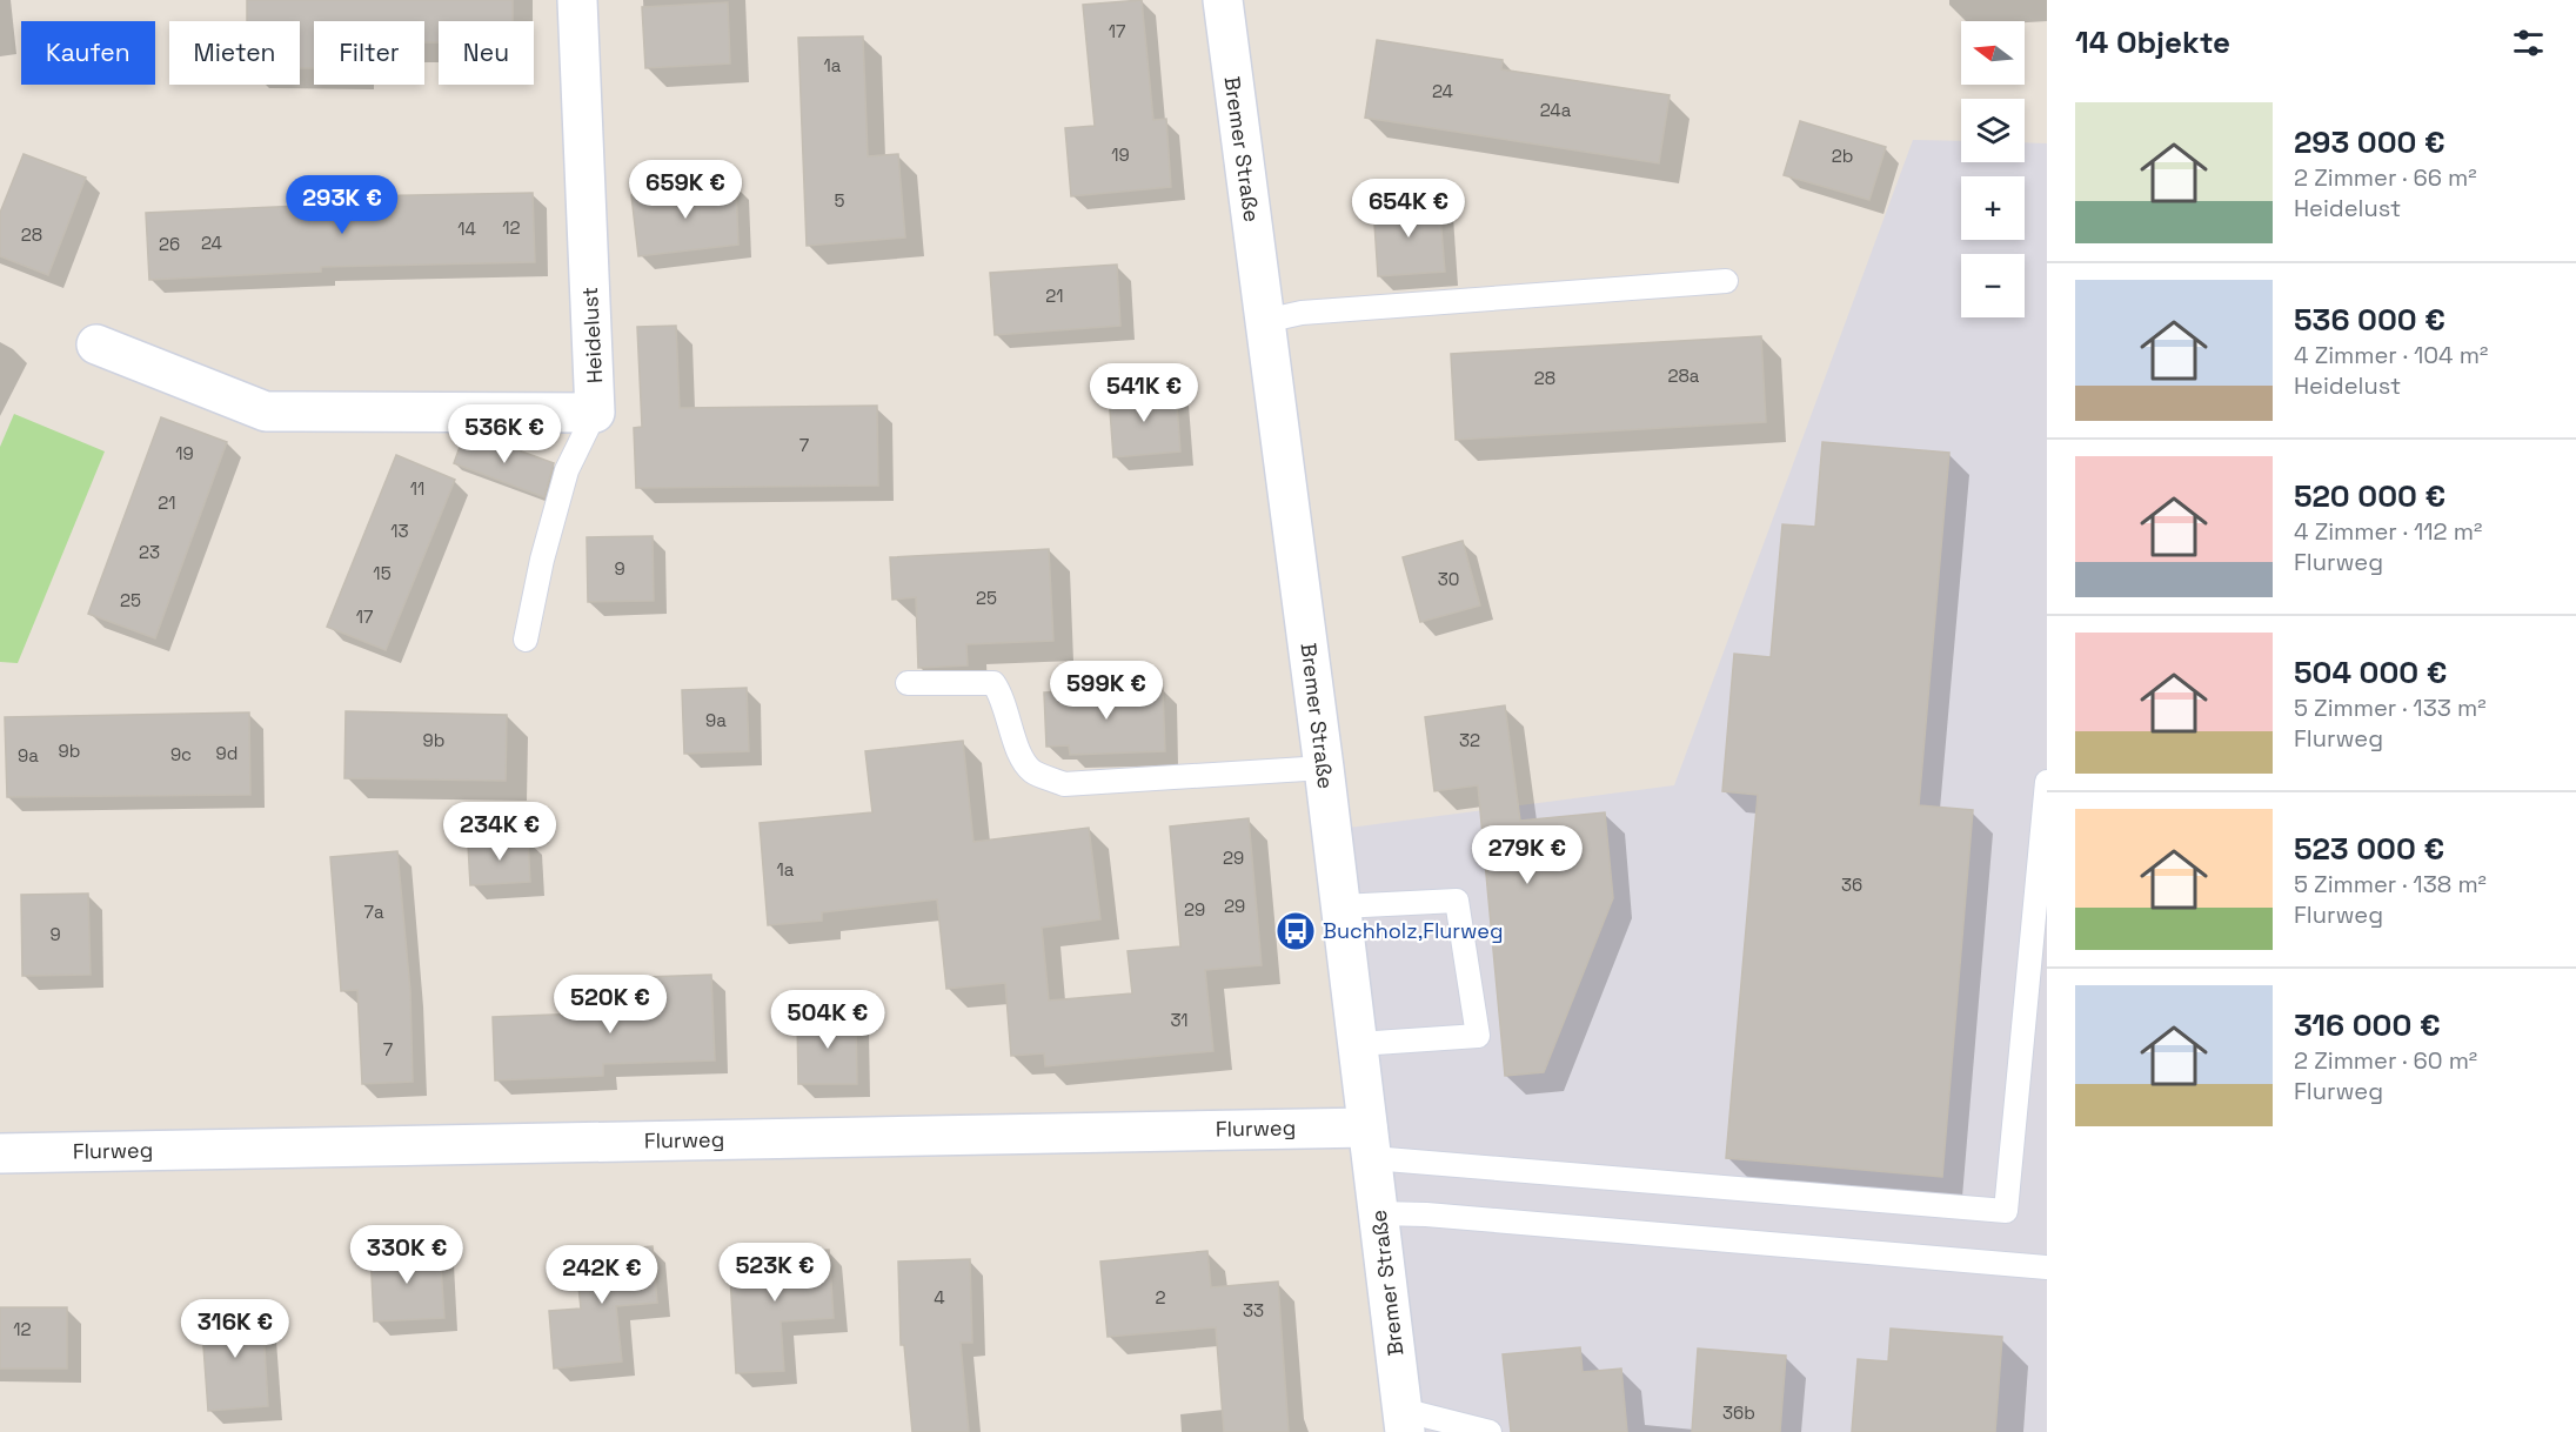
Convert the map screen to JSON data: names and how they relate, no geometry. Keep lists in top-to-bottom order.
{
  "streets": {
    "street": ["Bremer Straße", "Heidelust", "Flurweg"]
  },
  "crossings": [
    ["Bremer Straße", "Flurweg"]
  ],
  "places": {
    "bus stop": ["Buchholz,Flurweg"]
  },
  "house_numbers": [
    "17",
    "1a",
    "24",
    "24a",
    "19",
    "2b",
    "5",
    "12",
    "14",
    "28",
    "24",
    "26",
    "21",
    "28a",
    "28",
    "7",
    "19",
    "11",
    "21",
    "13",
    "23",
    "9",
    "15",
    "30",
    "25",
    "25",
    "17",
    "9a",
    "9b",
    "32",
    "9b",
    "9d",
    "9c",
    "9a",
    "29",
    "1a",
    "36",
    "29",
    "29",
    "7a",
    "9",
    "31",
    "7",
    "4",
    "2",
    "33",
    "12",
    "36b"
  ],
  "north": "left",
  "page": {
    "heading": "14 Objekte",
    "map_buttons": ["+", "−"],
    "chip": [
      "Kaufen",
      "Mieten",
      "Filter",
      "Neu"
    ],
    "list": [
      {
        "name": "293 000 €",
        "note": "2 Zimmer · 66 m² · Heidelust"
      },
      {
        "name": "536 000 €",
        "note": "4 Zimmer · 104 m² · Heidelust"
      },
      {
        "name": "520 000 €",
        "note": "4 Zimmer · 112 m² · Flurweg"
      },
      {
        "name": "504 000 €",
        "note": "5 Zimmer · 133 m² · Flurweg"
      },
      {
        "name": "523 000 €",
        "note": "5 Zimmer · 138 m² · Flurweg"
      },
      {
        "name": "316 000 €",
        "note": "2 Zimmer · 60 m² · Flurweg"
      }
    ],
    "price": [
      "659K €",
      "293K €",
      "654K €",
      "541K €",
      "536K €",
      "599K €",
      "234K €",
      "279K €",
      "520K €",
      "504K €",
      "330K €",
      "523K €",
      "242K €",
      "316K €"
    ]
  }
}
